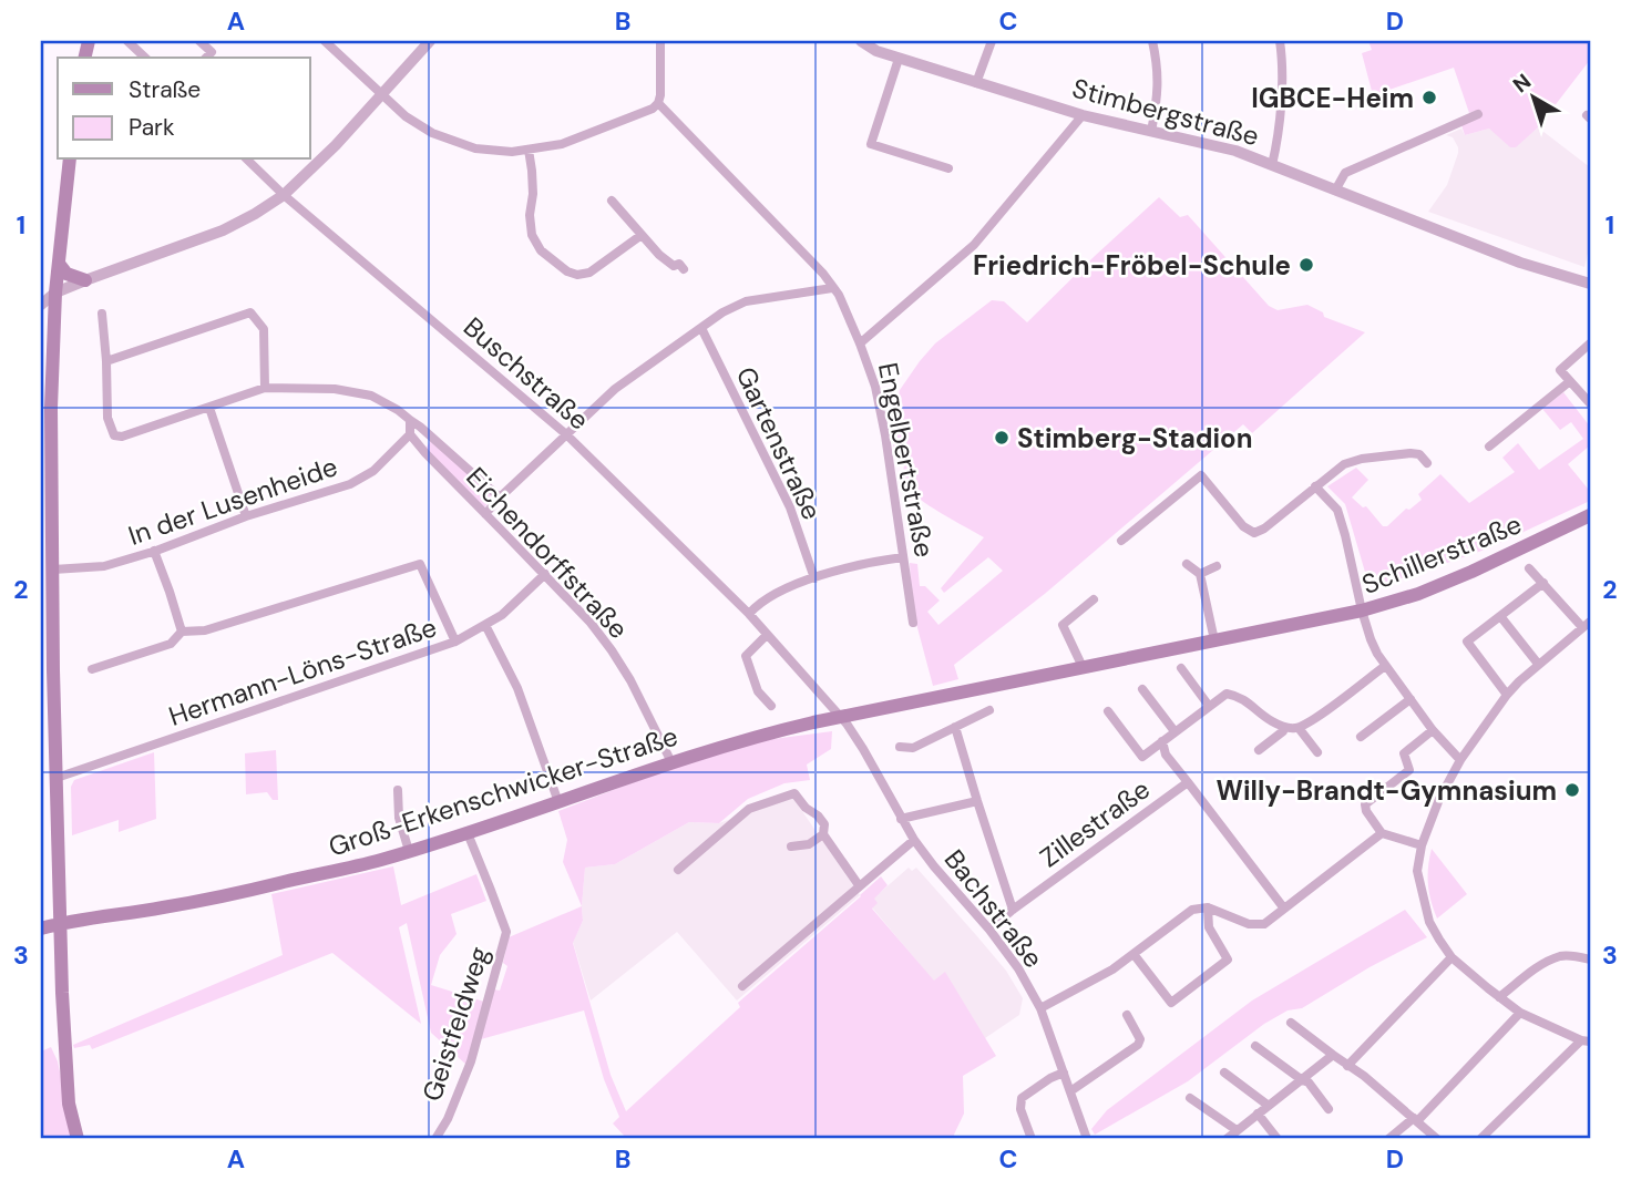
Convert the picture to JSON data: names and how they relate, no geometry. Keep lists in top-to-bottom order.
{
  "streets": {
    "main road": ["Schillerstraße", "Groß-Erkenschwicker-Straße"],
    "street": [
      "Stimbergstraße",
      "Buschstraße",
      "Gartenstraße",
      "Engelbertstraße",
      "In der Lusenheide",
      "Eichendorffstraße",
      "Hermann-Löns-Straße",
      "Zillestraße",
      "Bachstraße",
      "Geistfeldweg"
    ]
  },
  "crossings": [
    ["Buschstraße", "Schillerstraße"],
    ["Buschstraße", "Groß-Erkenschwicker-Straße"],
    ["Buschstraße", "Bachstraße"],
    ["In der Lusenheide", "Eichendorffstraße"],
    ["Eichendorffstraße", "Hermann-Löns-Straße"],
    ["Eichendorffstraße", "Groß-Erkenschwicker-Straße"],
    ["Schillerstraße", "Groß-Erkenschwicker-Straße"],
    ["Schillerstraße", "Bachstraße"],
    ["Groß-Erkenschwicker-Straße", "Bachstraße"],
    ["Groß-Erkenschwicker-Straße", "Geistfeldweg"],
    ["Zillestraße", "Bachstraße"]
  ],
  "places": [
    "IGBCE-Heim",
    "Friedrich-Fröbel-Schule",
    "Stimberg-Stadion",
    "Willy-Brandt-Gymnasium"
  ],
  "legend": ["Straße", "Park"],
  "north": "top left",
  "grid": {
    "columns": [
      "A",
      "B",
      "C",
      "D"
    ],
    "rows": ["1", "2", "3"]
  }
}
